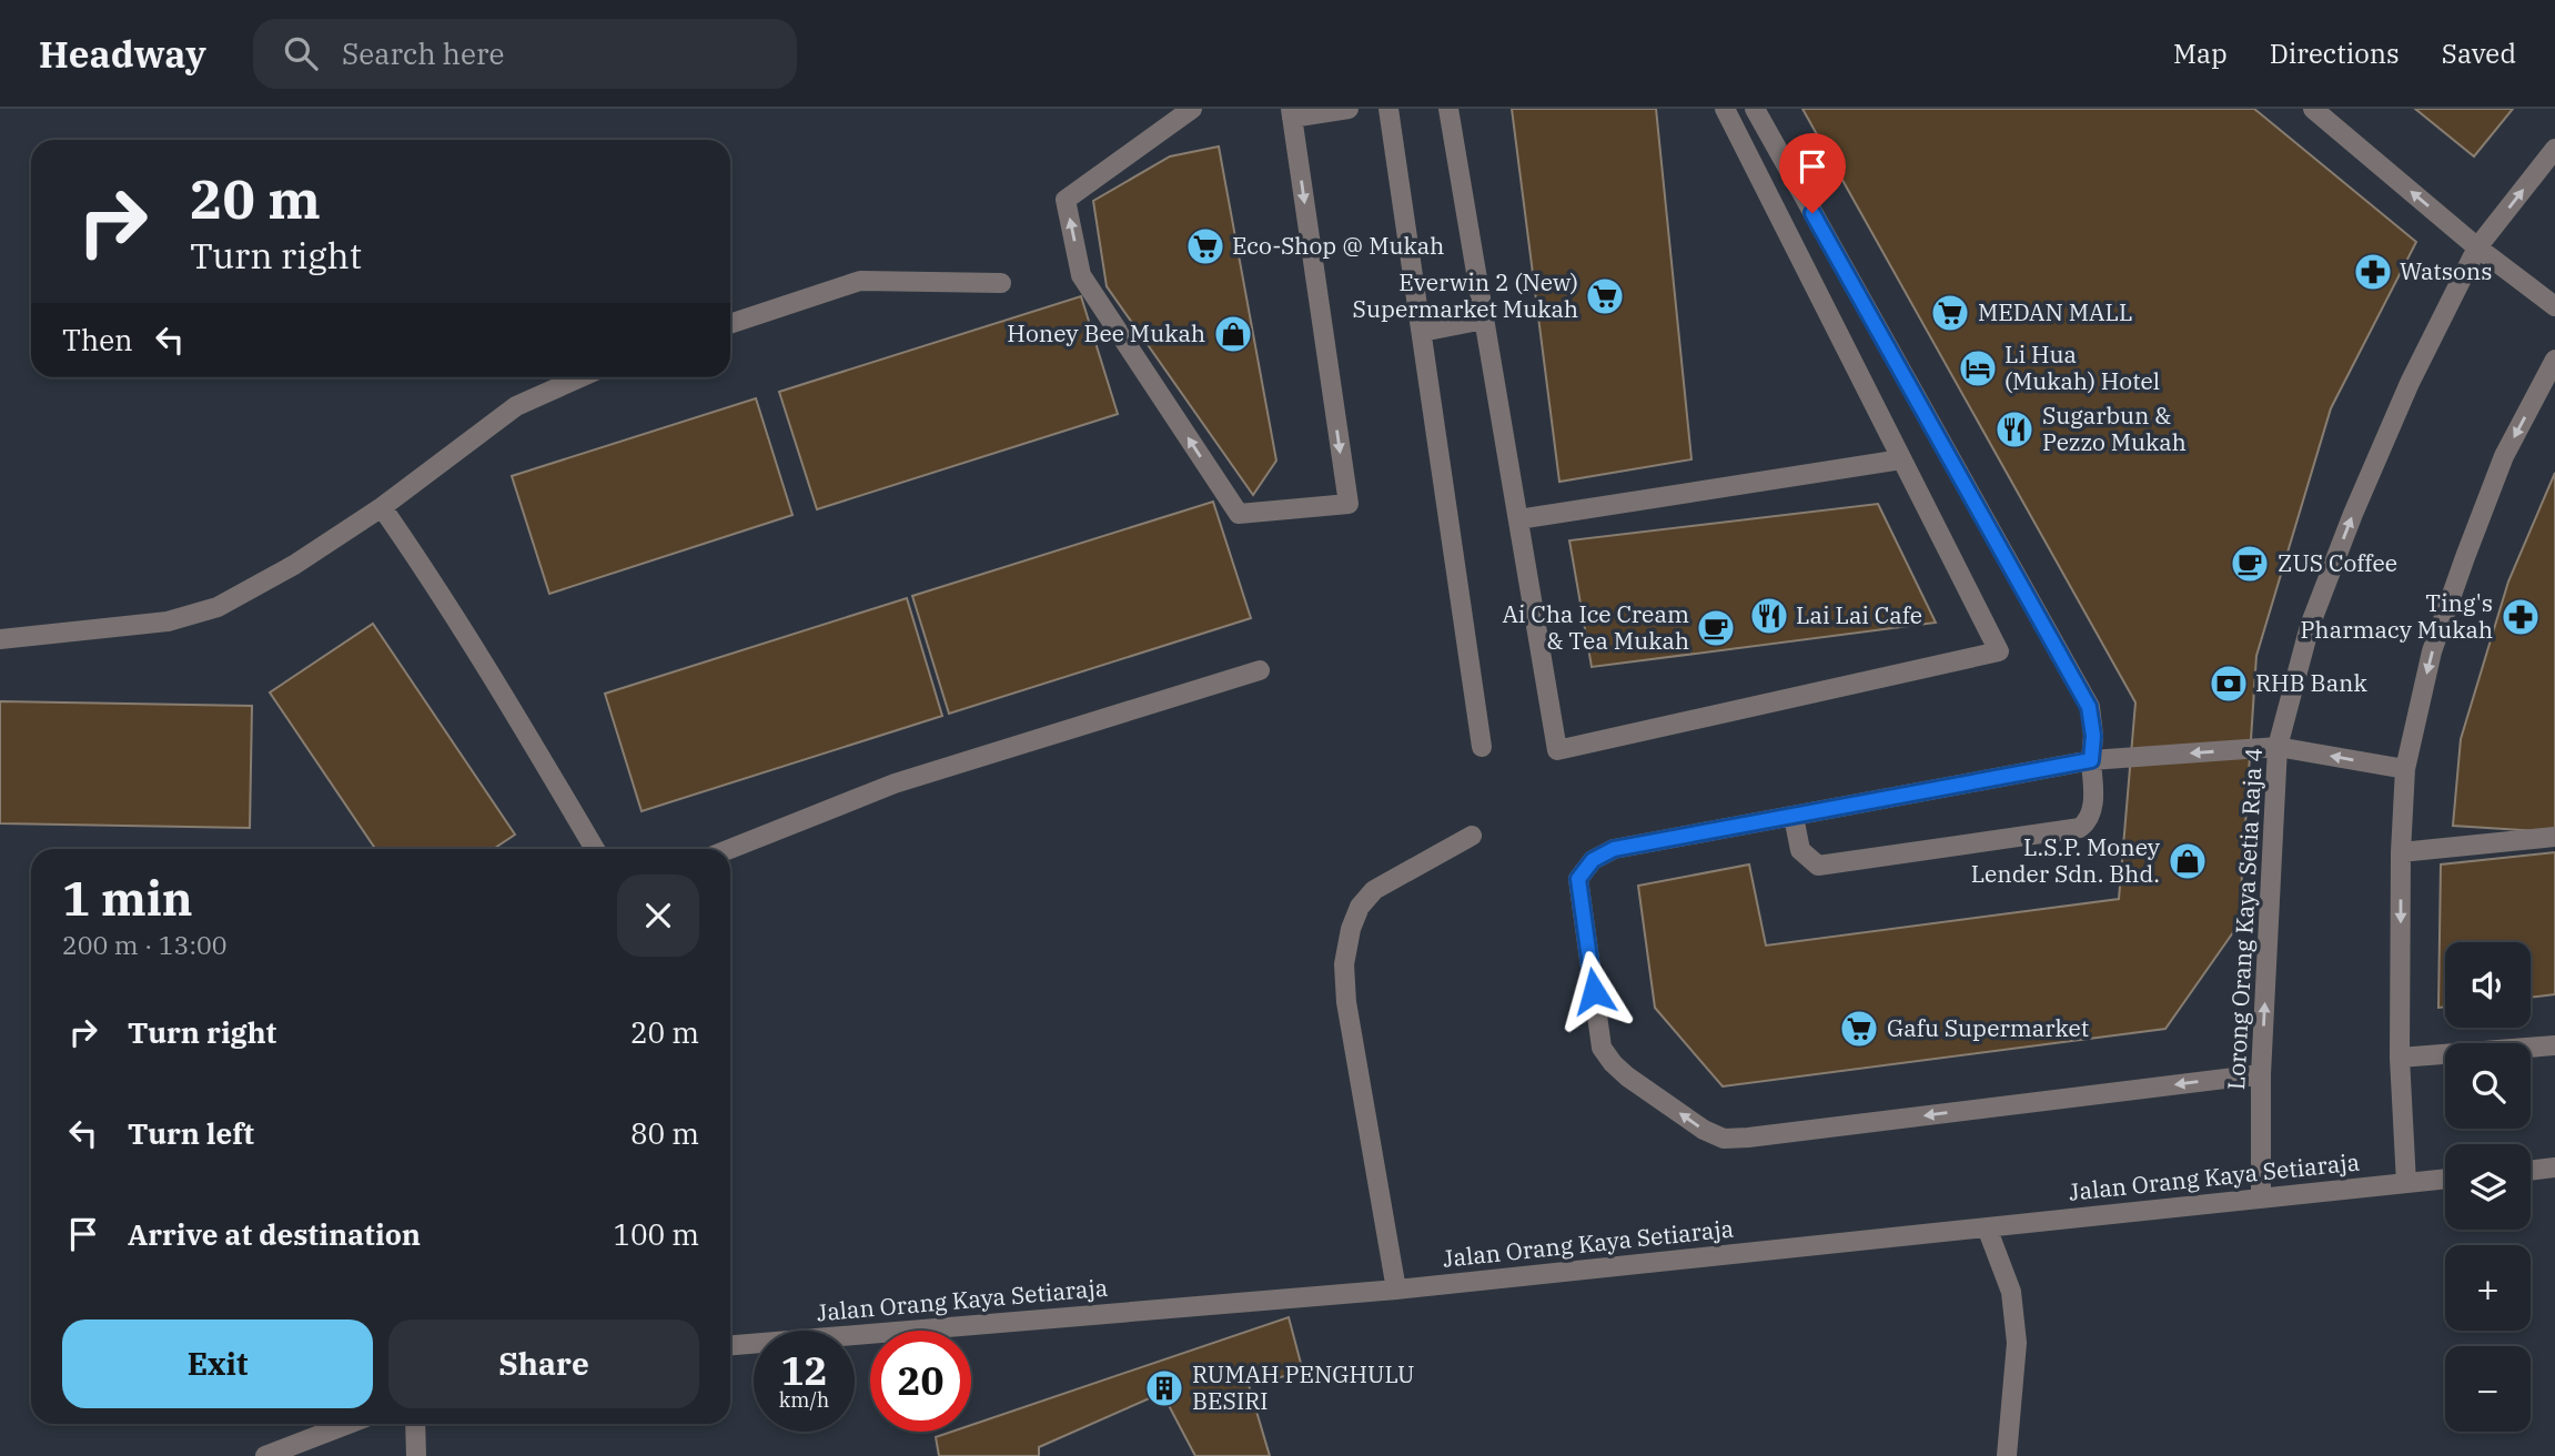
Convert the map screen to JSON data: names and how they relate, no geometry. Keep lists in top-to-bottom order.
{
  "streets": {
    "street": ["Lorong Orang Kaya Setia Raja 4", "Jalan Orang Kaya Setiaraja"]
  },
  "crossings": [
    ["Lorong Orang Kaya Setia Raja 4", "Jalan Orang Kaya Setiaraja"]
  ],
  "places": {
    "supermarket": [
      "Eco-Shop @ Mukah",
      "Everwin 2 (New) Supermarket Mukah",
      "MEDAN MALL",
      "Gafu Supermarket"
    ],
    "pharmacy": ["Watsons", "Ting's Pharmacy Mukah"],
    "shop": ["Honey Bee Mukah", "L.S.P. Money Lender Sdn. Bhd."],
    "hotel": ["Li Hua (Mukah) Hotel"],
    "restaurant": ["Sugarbun & Pezzo Mukah", "Lai Lai Cafe"],
    "cafe": ["ZUS Coffee", "Ai Cha Ice Cream & Tea Mukah"],
    "bank": ["RHB Bank"],
    "building": ["RUMAH PENGHULU BESIRI"]
  },
  "page": {
    "header": "Headway",
    "search": "Search here",
    "nav": ["Map", "Directions", "Saved"],
    "turn": ["20 m", "Turn right"],
    "then": "Then",
    "heading": ["1 min", "200 m · 13:00"],
    "map_buttons": ["+", "−"],
    "list": [
      {
        "name": "Turn right",
        "value": "20 m"
      },
      {
        "name": "Turn left",
        "value": "80 m"
      },
      {
        "name": "Arrive at destination",
        "value": "100 m"
      }
    ],
    "buttons": ["Exit", "Share"],
    "speed": "12 km/h",
    "limit": "20"
  }
}
